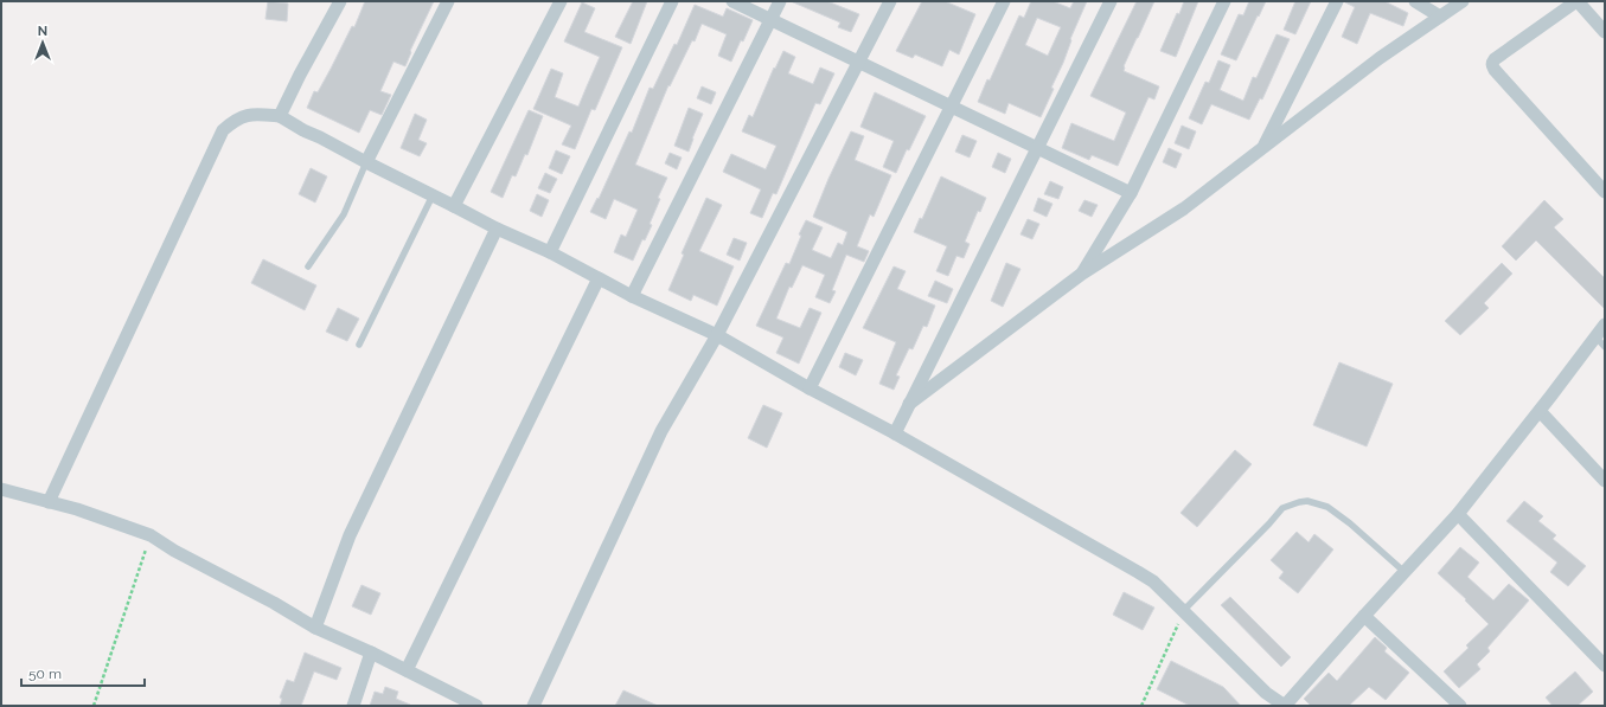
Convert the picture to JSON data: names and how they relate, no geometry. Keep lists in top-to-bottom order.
{
  "scale_bar": "50 m",
  "north": "top"
}
